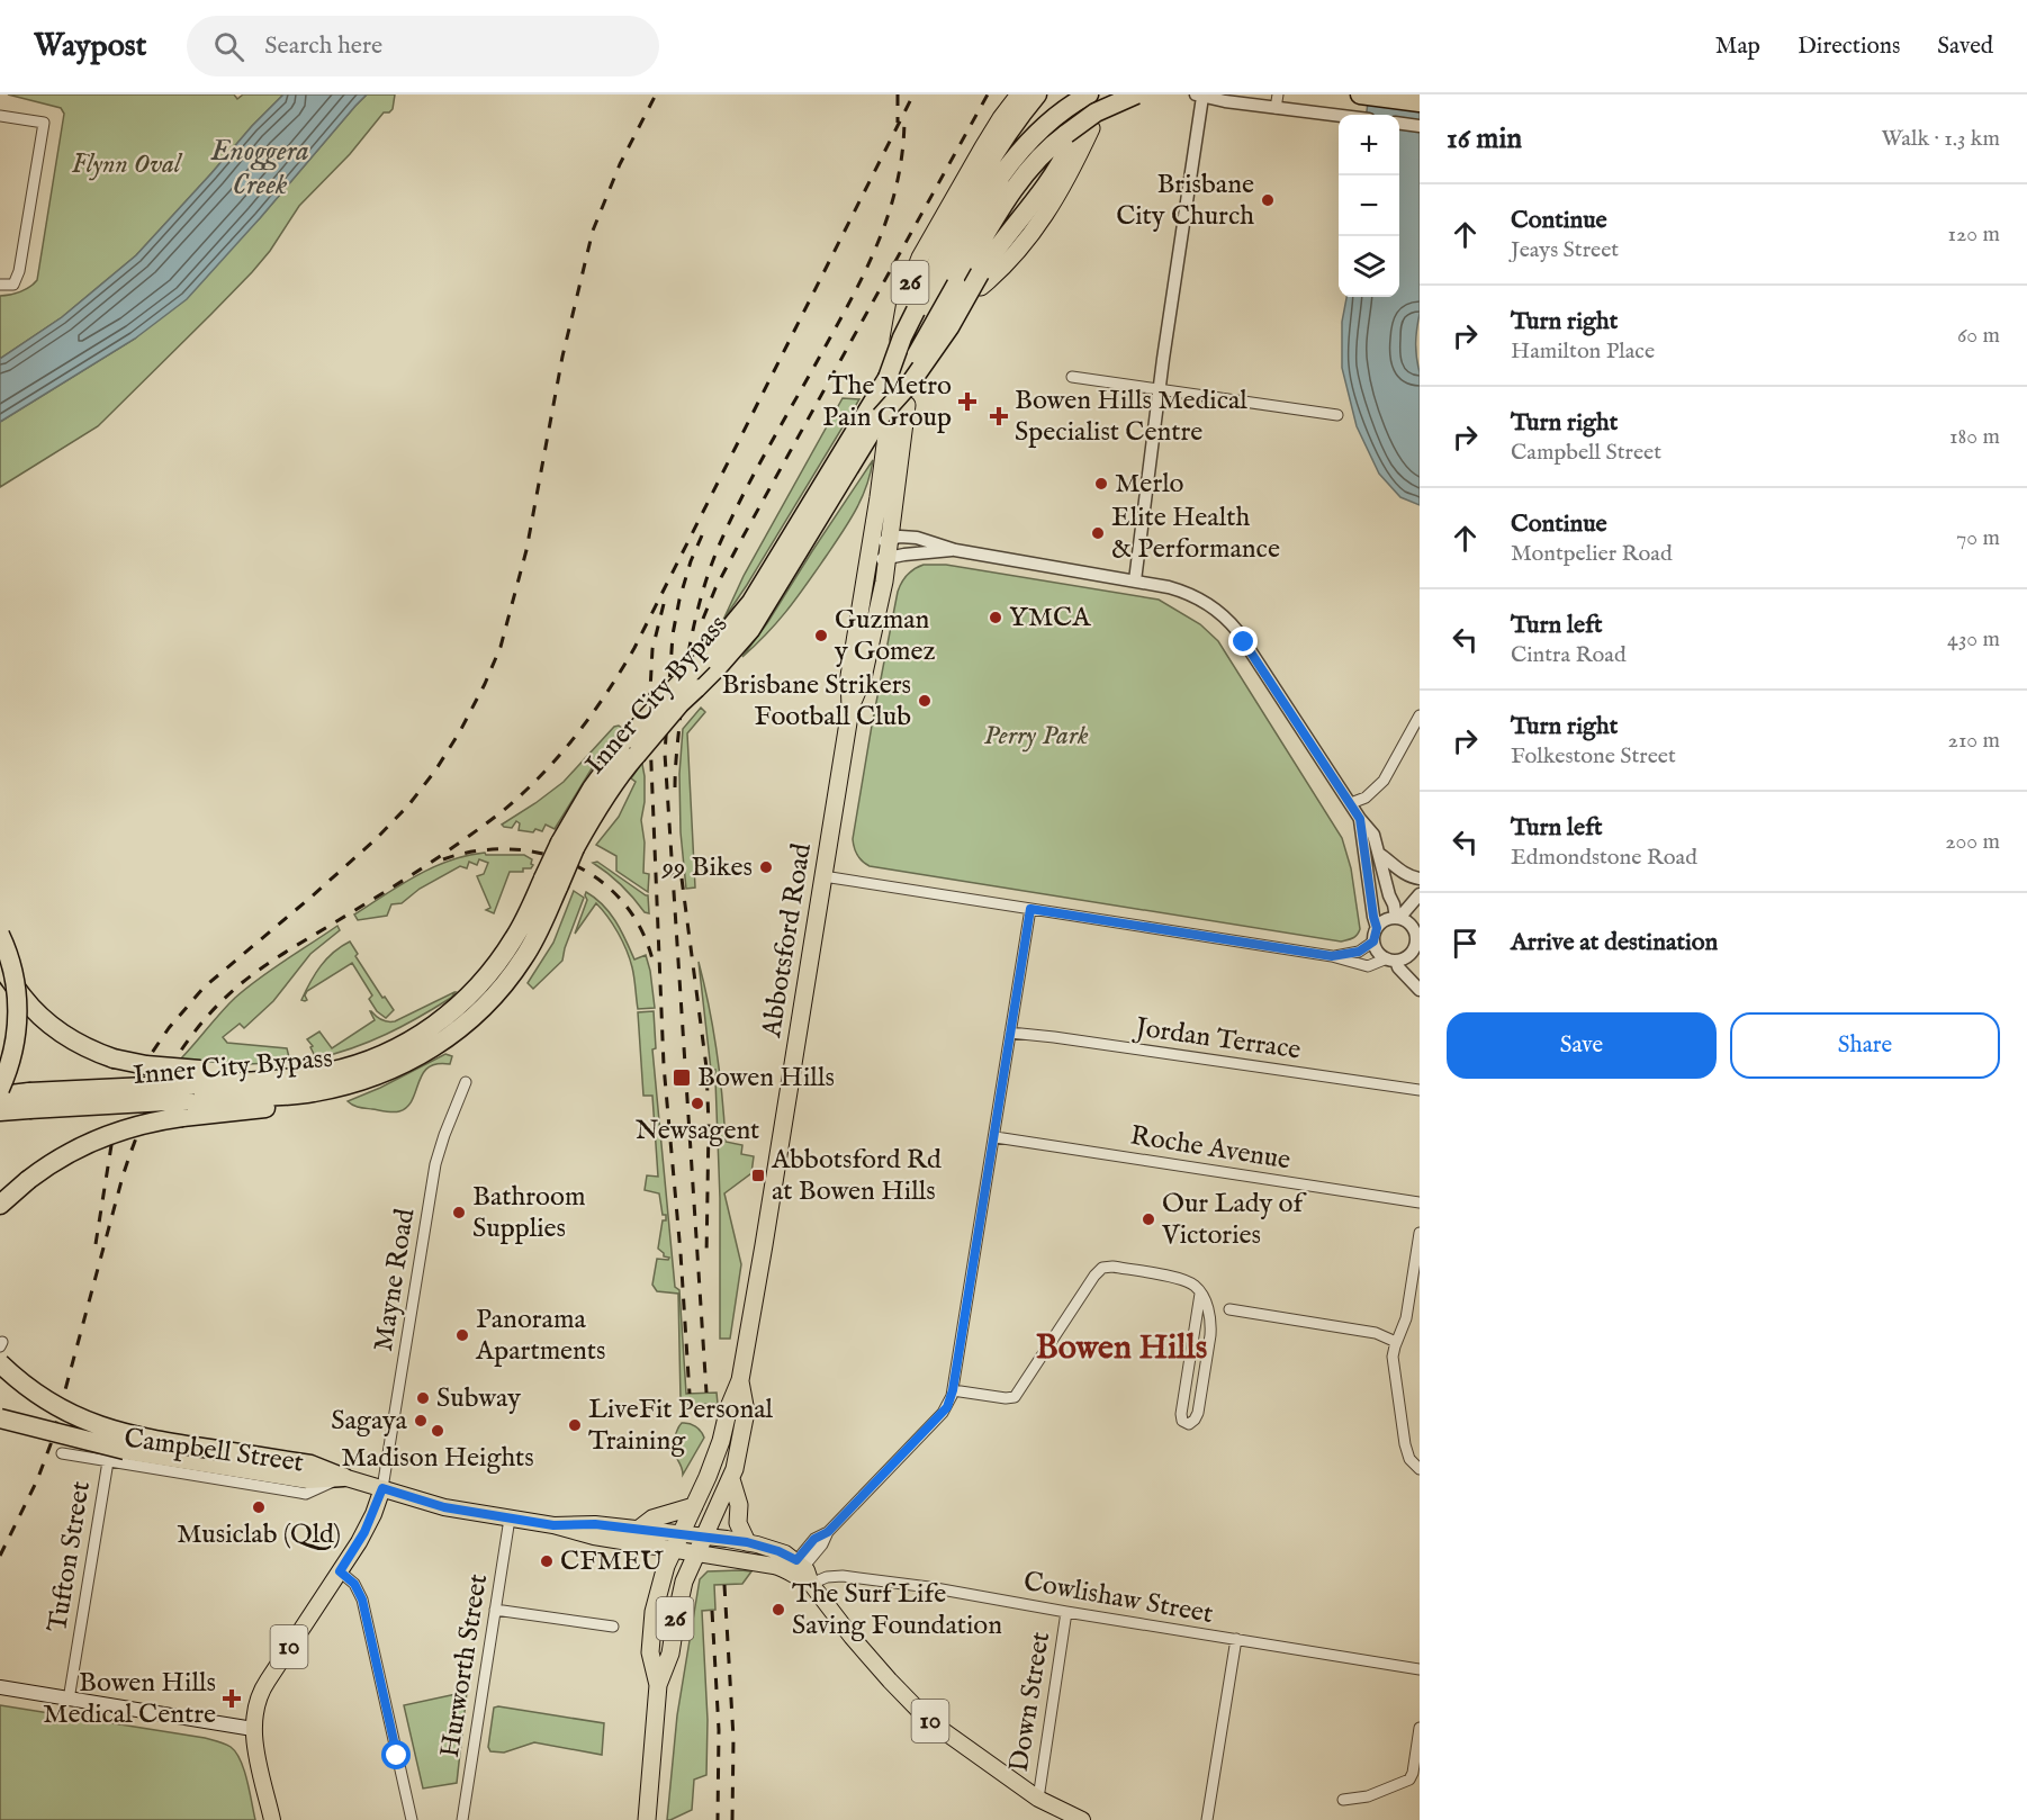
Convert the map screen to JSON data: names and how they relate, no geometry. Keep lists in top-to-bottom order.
{
  "streets": {
    "highway": ["26", "Inner City Bypass", "Abbotsford Road"],
    "main road": ["10"],
    "street": [
      "Jordan Terrace",
      "Roche Avenue",
      "Mayne Road",
      "Campbell Street",
      "Tufton Street",
      "Cowlishaw Street",
      "Hurworth Street",
      "Down Street"
    ]
  },
  "crossings": [
    ["26", "Abbotsford Road"],
    ["Mayne Road", "10"],
    ["Campbell Street", "Tufton Street"],
    ["Cowlishaw Street", "10"],
    ["Cowlishaw Street", "Down Street"],
    ["10", "Down Street"]
  ],
  "districts": ["Bowen Hills"],
  "water": ["Enoggera Creek"],
  "parks": ["Flynn Oval", "Perry Park"],
  "places": {
    "other": [
      "Brisbane City Church",
      "Merlo",
      "Elite Health & Performance",
      "YMCA",
      "Guzman y Gomez",
      "Brisbane Strikers Football Club",
      "99 Bikes",
      "Newsagent",
      "Bathroom Supplies",
      "Our Lady of Victories",
      "Panorama Apartments",
      "Subway",
      "Sagaya",
      "LiveFit Personal Training",
      "Madison Heights",
      "Musiclab (Qld)",
      "CFMEU",
      "The Surf Life Saving Foundation"
    ],
    "health": ["The Metro Pain Group", "Bowen Hills Medical Specialist Centre", "Bowen Hills Medical Centre"],
    "transit": ["Bowen Hills", "Abbotsford Rd at Bowen Hills"]
  },
  "page": {
    "header": "Waypost",
    "search": "Search here",
    "nav": ["Map", "Directions", "Saved"],
    "heading": ["16 min", "Walk · 1.3 km"],
    "map_buttons": ["+", "−"],
    "list": [
      ["Continue", "Jeays Street", "120 m"],
      ["Turn right", "Hamilton Place", "60 m"],
      ["Turn right", "Campbell Street", "180 m"],
      ["Continue", "Montpelier Road", "70 m"],
      ["Turn left", "Cintra Road", "430 m"],
      ["Turn right", "Folkestone Street", "210 m"],
      ["Turn left", "Edmondstone Road", "200 m"],
      "Arrive at destination"
    ],
    "buttons": ["Save", "Share"]
  }
}
